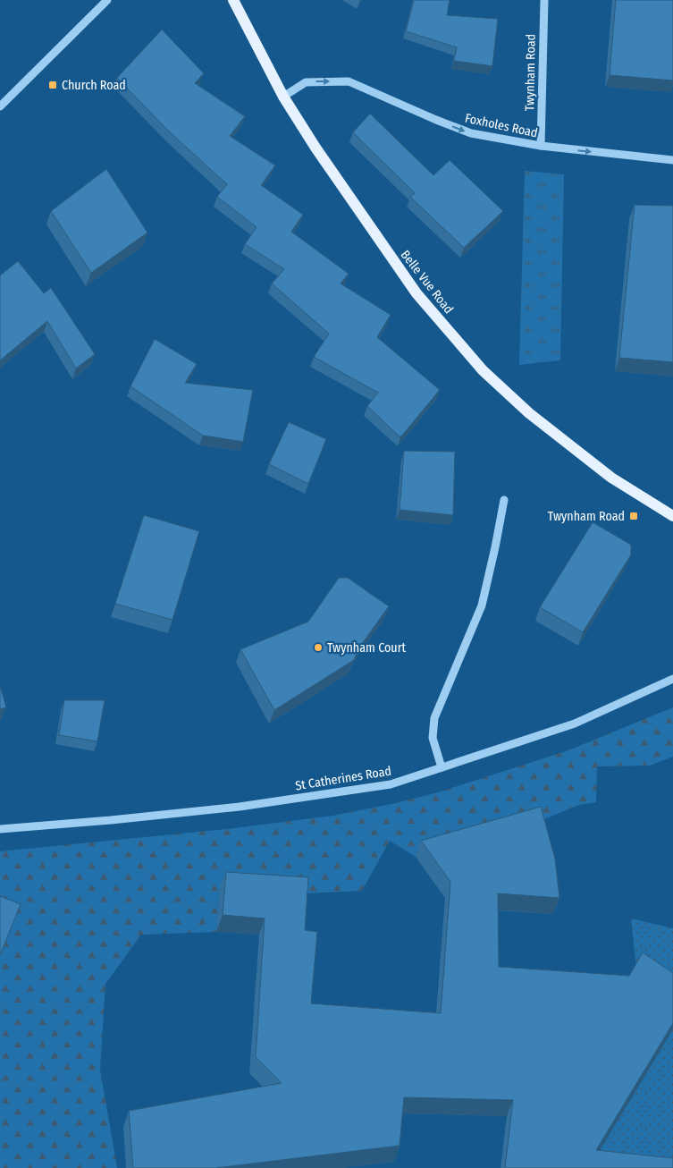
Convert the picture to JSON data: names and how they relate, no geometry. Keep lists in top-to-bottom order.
{
  "streets": {
    "main road": ["Belle Vue Road"],
    "street": ["Twynham Road", "Foxholes Road", "St Catherines Road"]
  },
  "crossings": [
    ["Twynham Road", "Foxholes Road"],
    ["Foxholes Road", "Belle Vue Road"]
  ],
  "one_way": ["Foxholes Road"],
  "places": {
    "transit": ["Church Road", "Twynham Road"],
    "other": ["Twynham Court"]
  }
}
